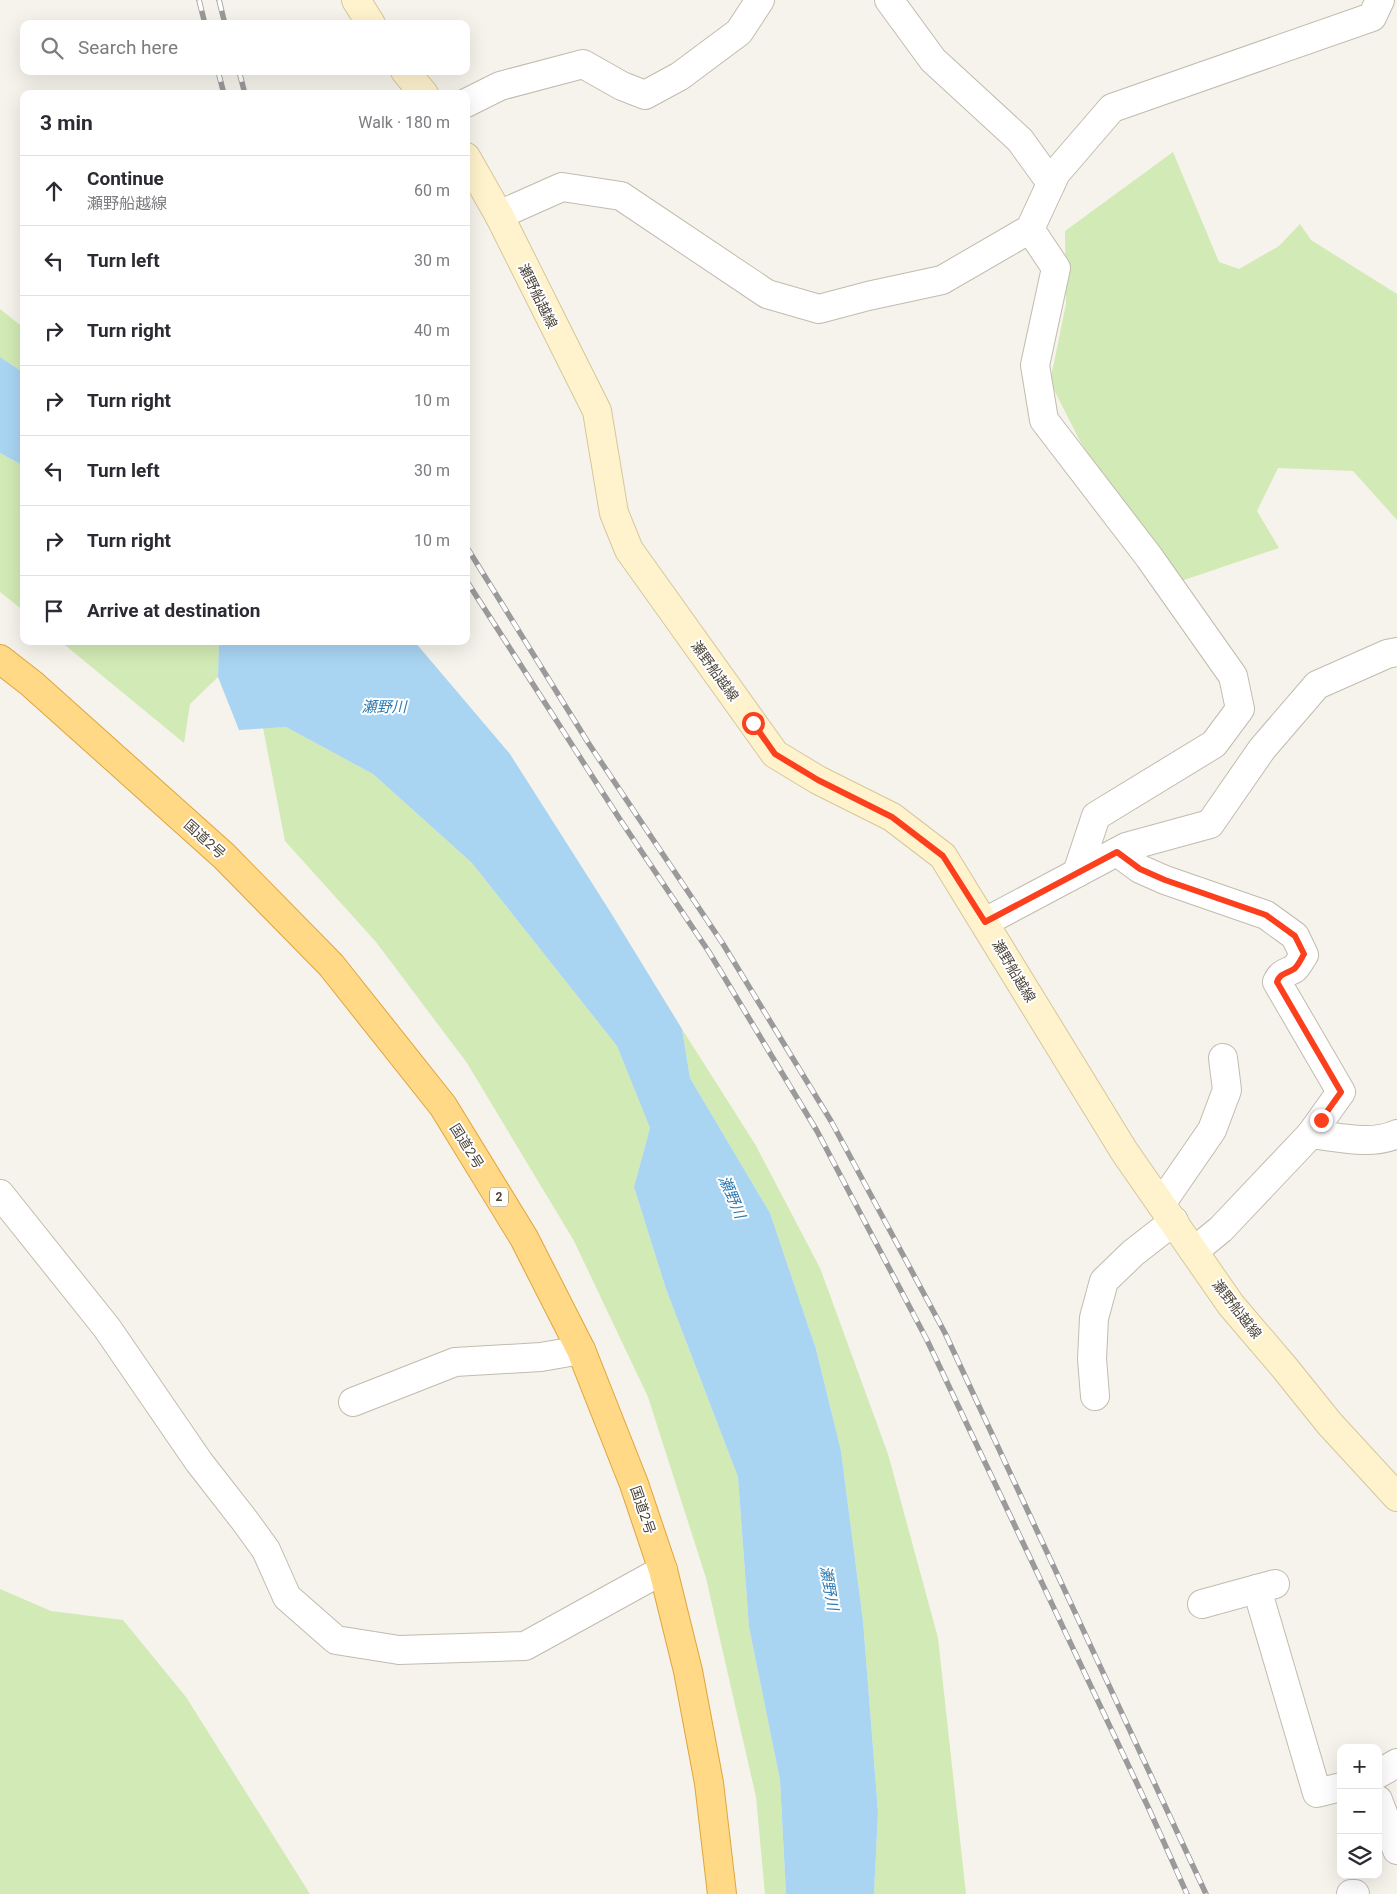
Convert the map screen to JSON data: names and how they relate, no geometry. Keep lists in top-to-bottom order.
{
  "streets": {
    "highway": ["国道2号", "2"],
    "main road": ["瀬野船越線"]
  },
  "water": ["瀬野川"],
  "page": {
    "search": "Search here",
    "heading": ["3 min", "Walk · 180 m"],
    "list": [
      ["Continue", "瀬野船越線", "60 m"],
      ["Turn left", "30 m"],
      ["Turn right", "40 m"],
      ["Turn right", "10 m"],
      ["Turn left", "30 m"],
      ["Turn right", "10 m"],
      "Arrive at destination"
    ],
    "map_buttons": ["+", "−"]
  }
}
